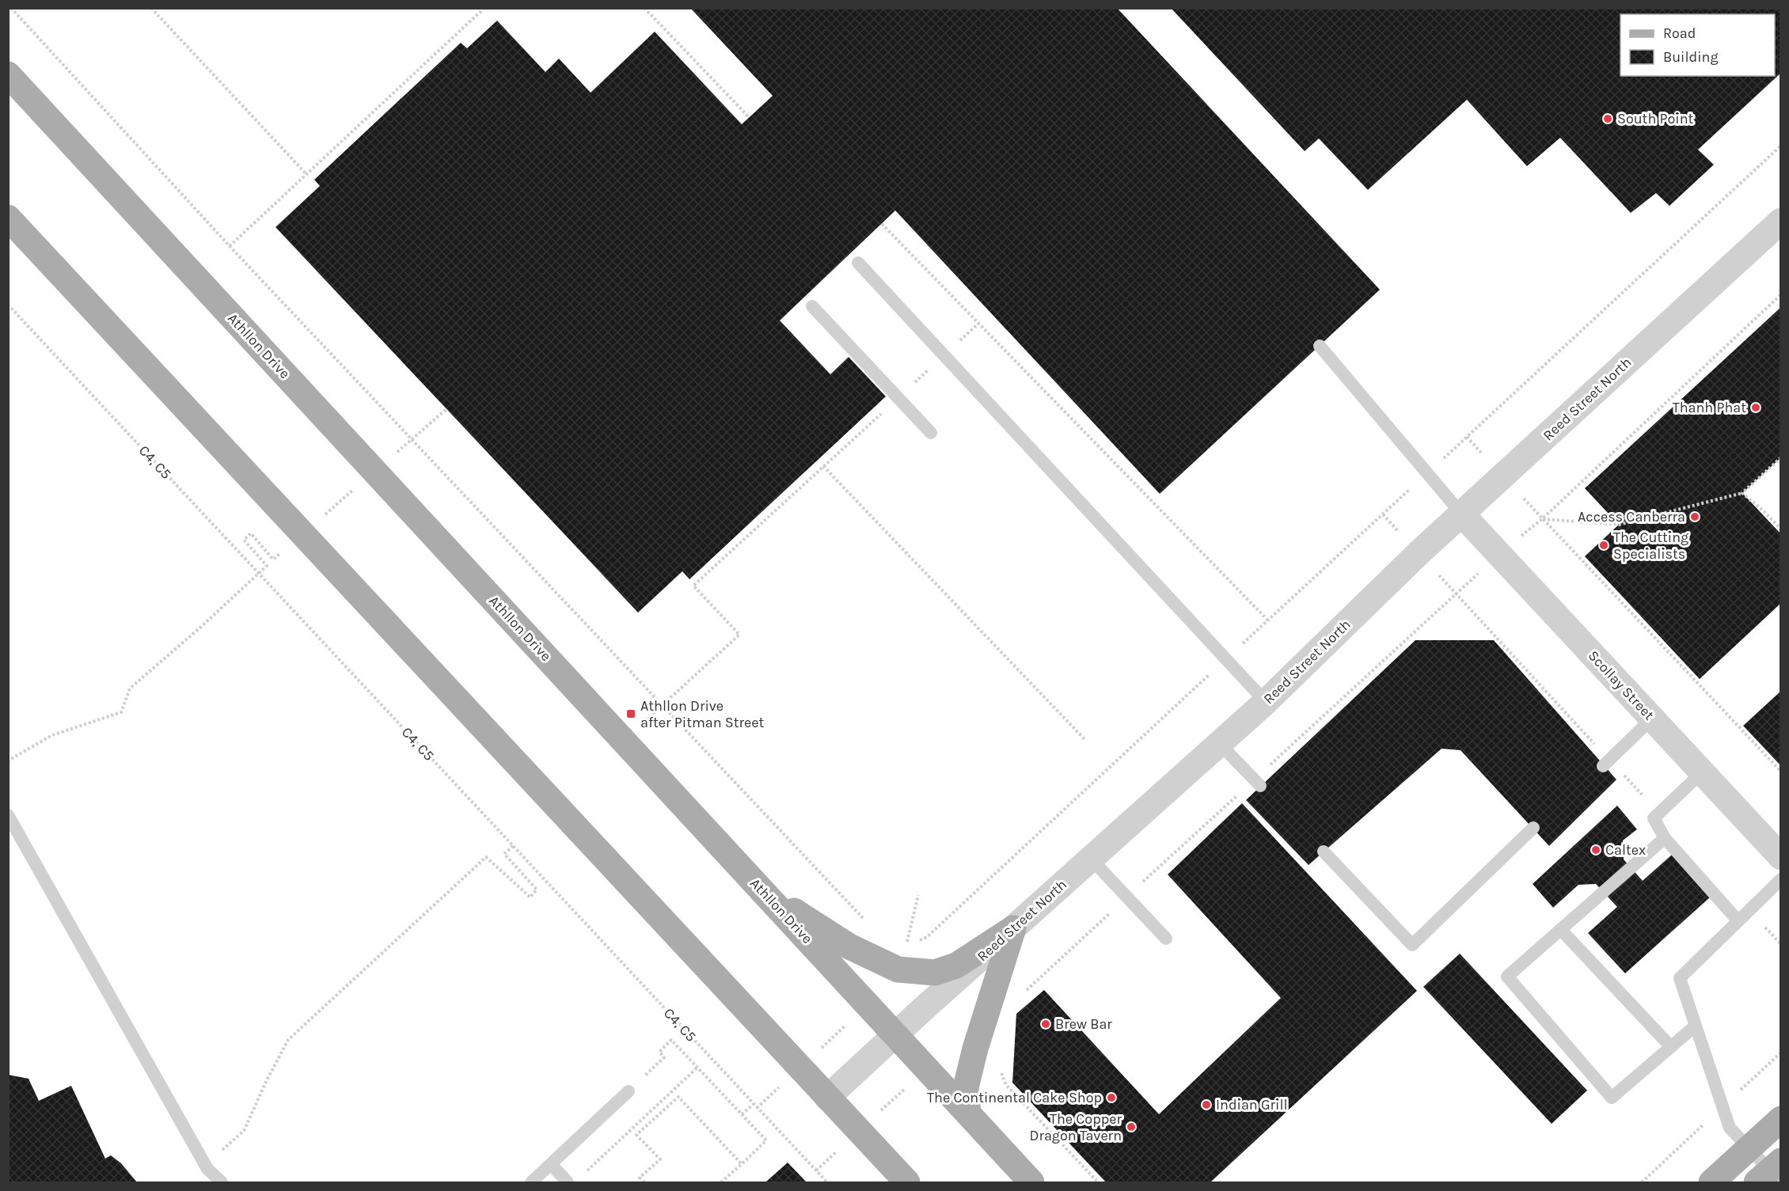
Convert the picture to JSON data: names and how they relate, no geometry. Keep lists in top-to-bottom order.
{
  "streets": {
    "main road": ["Athllon Drive"],
    "street": ["Reed Street North", "Scollay Street"],
    "path": ["C4, C5"]
  },
  "crossings": [
    ["Athllon Drive", "Reed Street North"],
    ["Reed Street North", "Scollay Street"]
  ],
  "places": {
    "other": [
      "South Point",
      "Thanh Phat",
      "Access Canberra",
      "The Cutting Specialists",
      "Caltex",
      "Brew Bar",
      "The Continental Cake Shop",
      "Indian Grill",
      "The Copper Dragon Tavern"
    ],
    "transit": ["Athllon Drive after Pitman Street"]
  },
  "legend": ["Road", "Building"]
}
